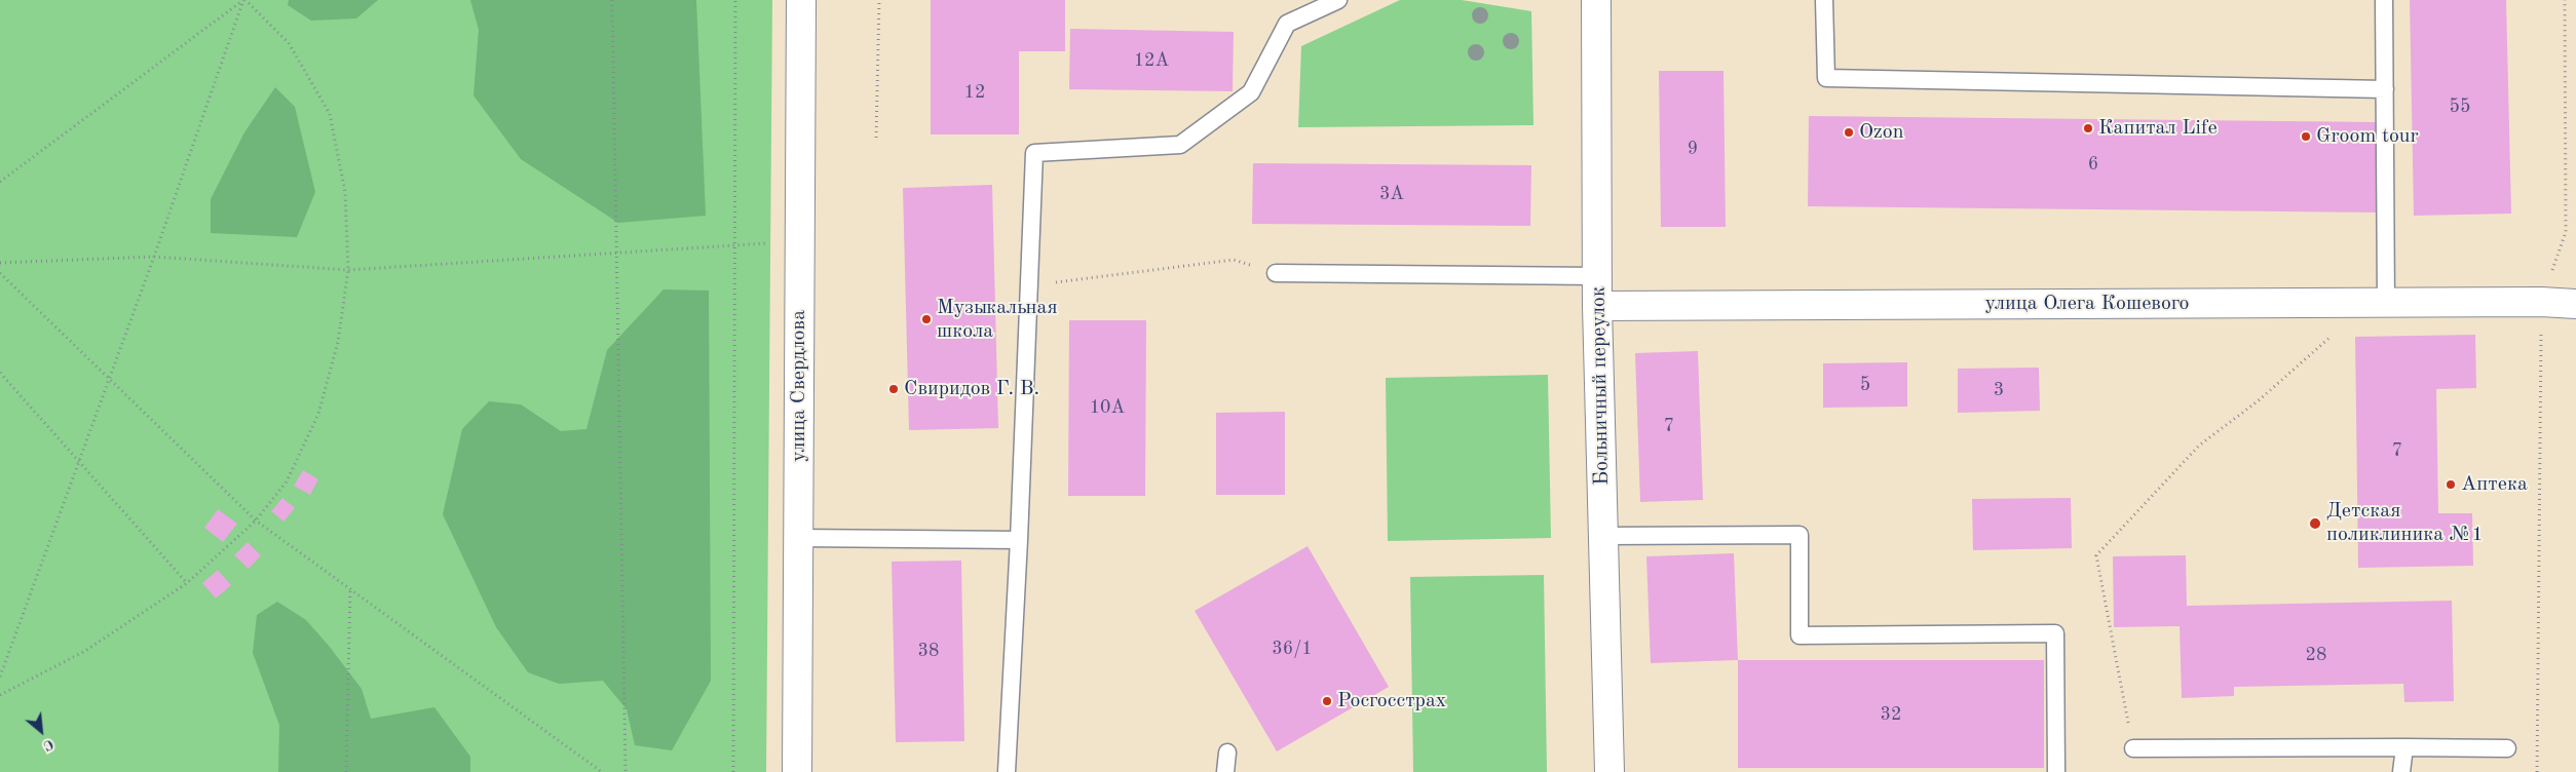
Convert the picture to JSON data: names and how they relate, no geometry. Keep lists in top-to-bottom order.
{
  "streets": {
    "street": ["улица Олега Кошевого", "улица Свердлова", "Больничный переулок"]
  },
  "crossings": [
    ["улица Олега Кошевого", "Больничный переулок"]
  ],
  "places": [
    "Капитал Life",
    "Ozon",
    "Groom tour",
    "Музыкальная школа",
    "Свиридов Г. В.",
    "Аптека",
    "Детская поликлиника №1",
    "Росгосстрах"
  ],
  "house_numbers": [
    "12А",
    "12",
    "55",
    "9",
    "6",
    "3А",
    "5",
    "3",
    "10А",
    "7",
    "7",
    "36/1",
    "38",
    "28",
    "32"
  ],
  "north": "bottom right"
}
